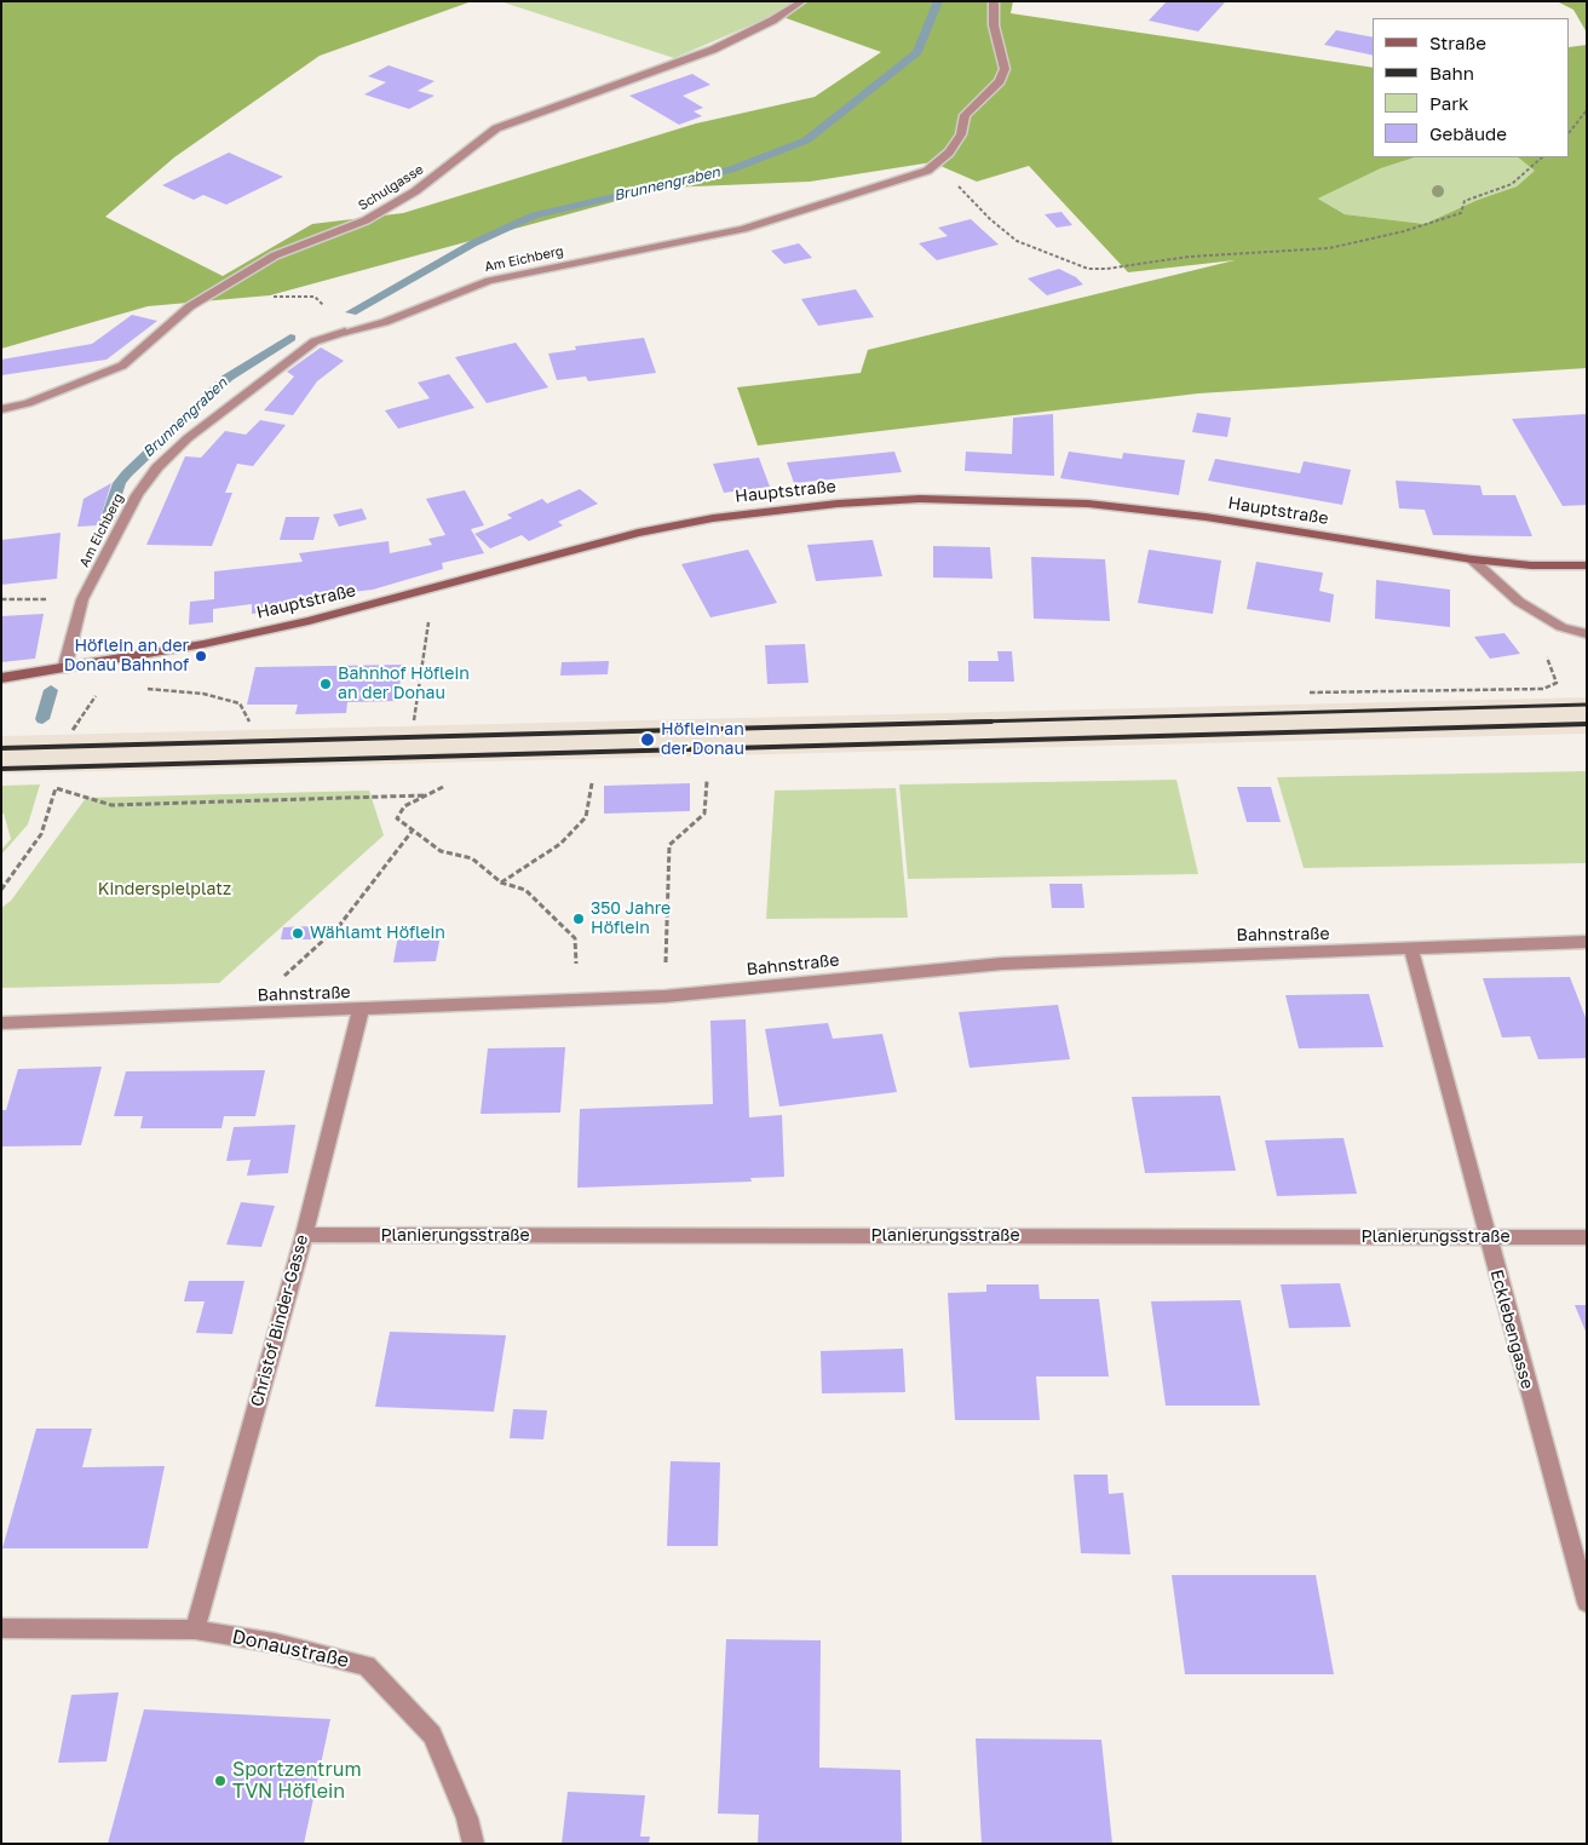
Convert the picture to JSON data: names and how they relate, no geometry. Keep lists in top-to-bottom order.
{
  "streets": {
    "main road": ["Hauptstraße"],
    "street": [
      "Schulgasse",
      "Am Eichberg",
      "Bahnstraße",
      "Planierungsstraße",
      "Christof Binder-Gasse",
      "Ecklebengasse",
      "Donaustraße"
    ]
  },
  "crossings": [
    ["Am Eichberg", "Hauptstraße"],
    ["Bahnstraße", "Christof Binder-Gasse"],
    ["Bahnstraße", "Ecklebengasse"],
    ["Planierungsstraße", "Christof Binder-Gasse"],
    ["Planierungsstraße", "Ecklebengasse"],
    ["Christof Binder-Gasse", "Donaustraße"]
  ],
  "water": ["Brunnengraben"],
  "parks": ["Kinderspielplatz"],
  "places": [
    "Höflein an der Donau Bahnhof",
    "Bahnhof Höflein an der Donau",
    "Höflein an der Donau",
    "350 Jahre Höflein",
    "Wählamt Höflein",
    "Sportzentrum TVN Höflein"
  ],
  "legend": [
    "Straße",
    "Bahn",
    "Park",
    "Gebäude"
  ]
}
